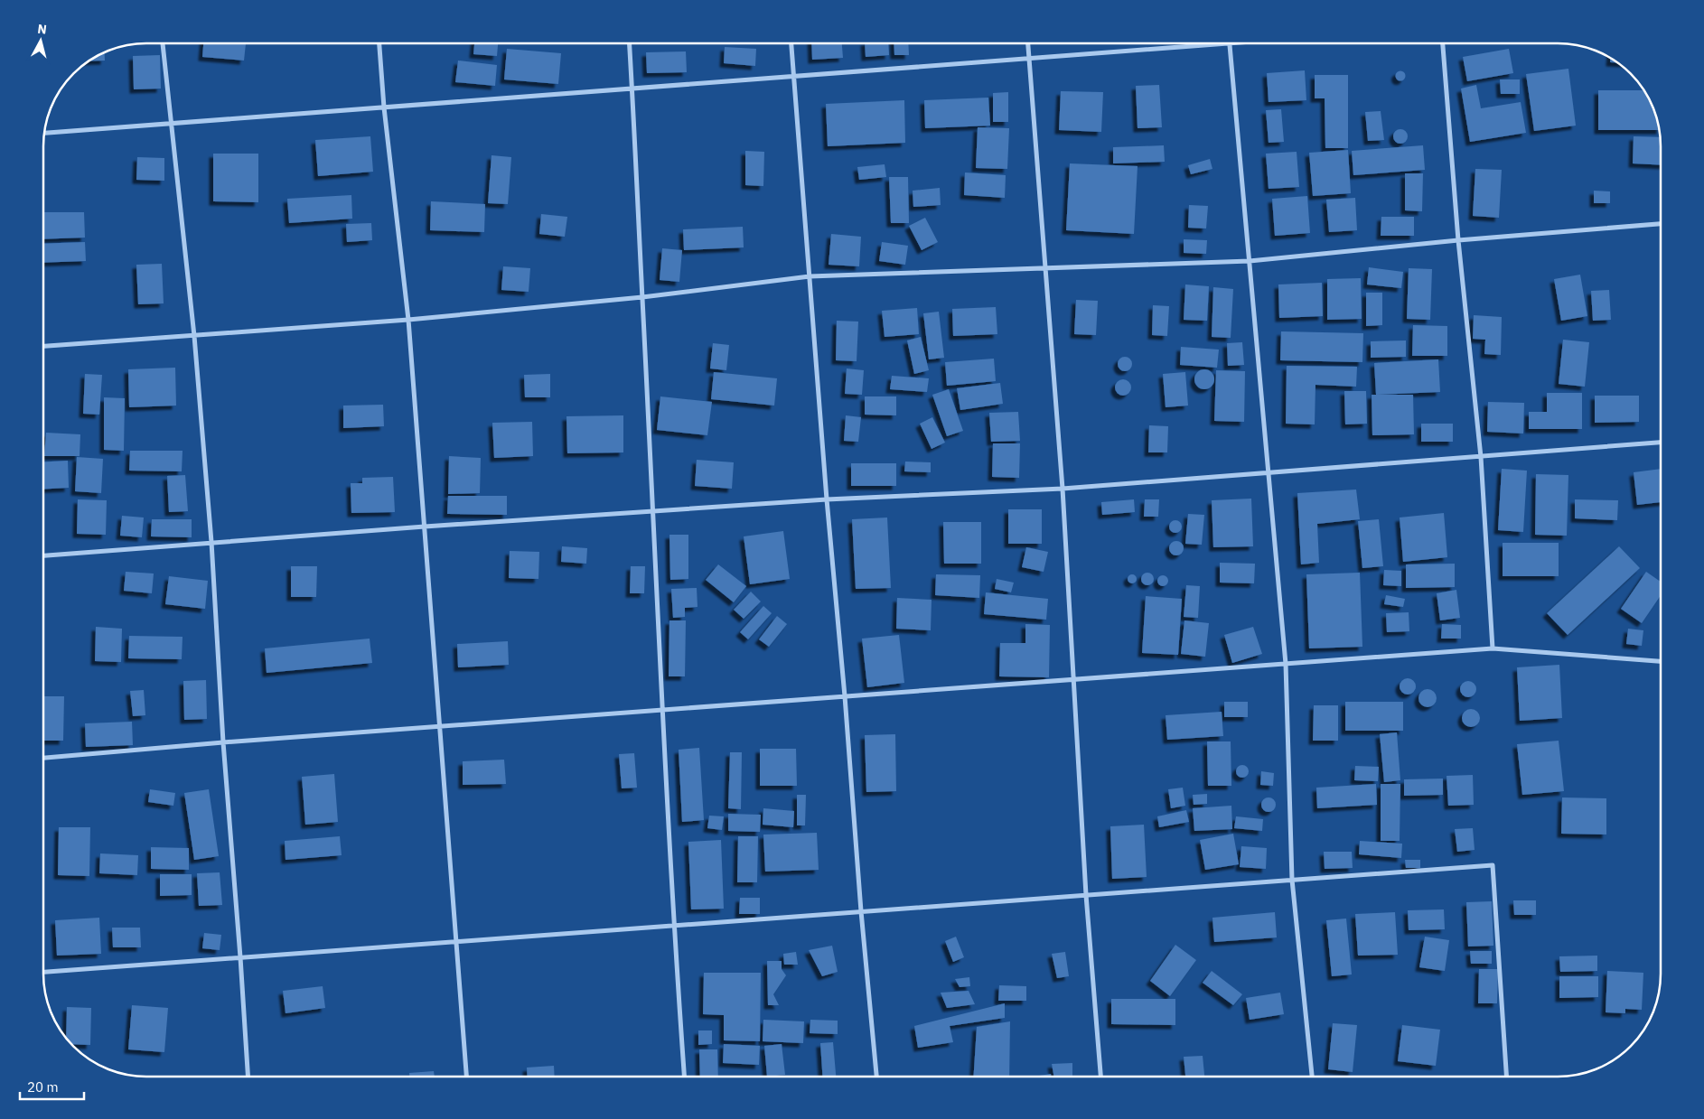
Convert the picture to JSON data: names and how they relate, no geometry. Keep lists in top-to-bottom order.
{
  "scale_bar": "20 m",
  "north": "top"
}
